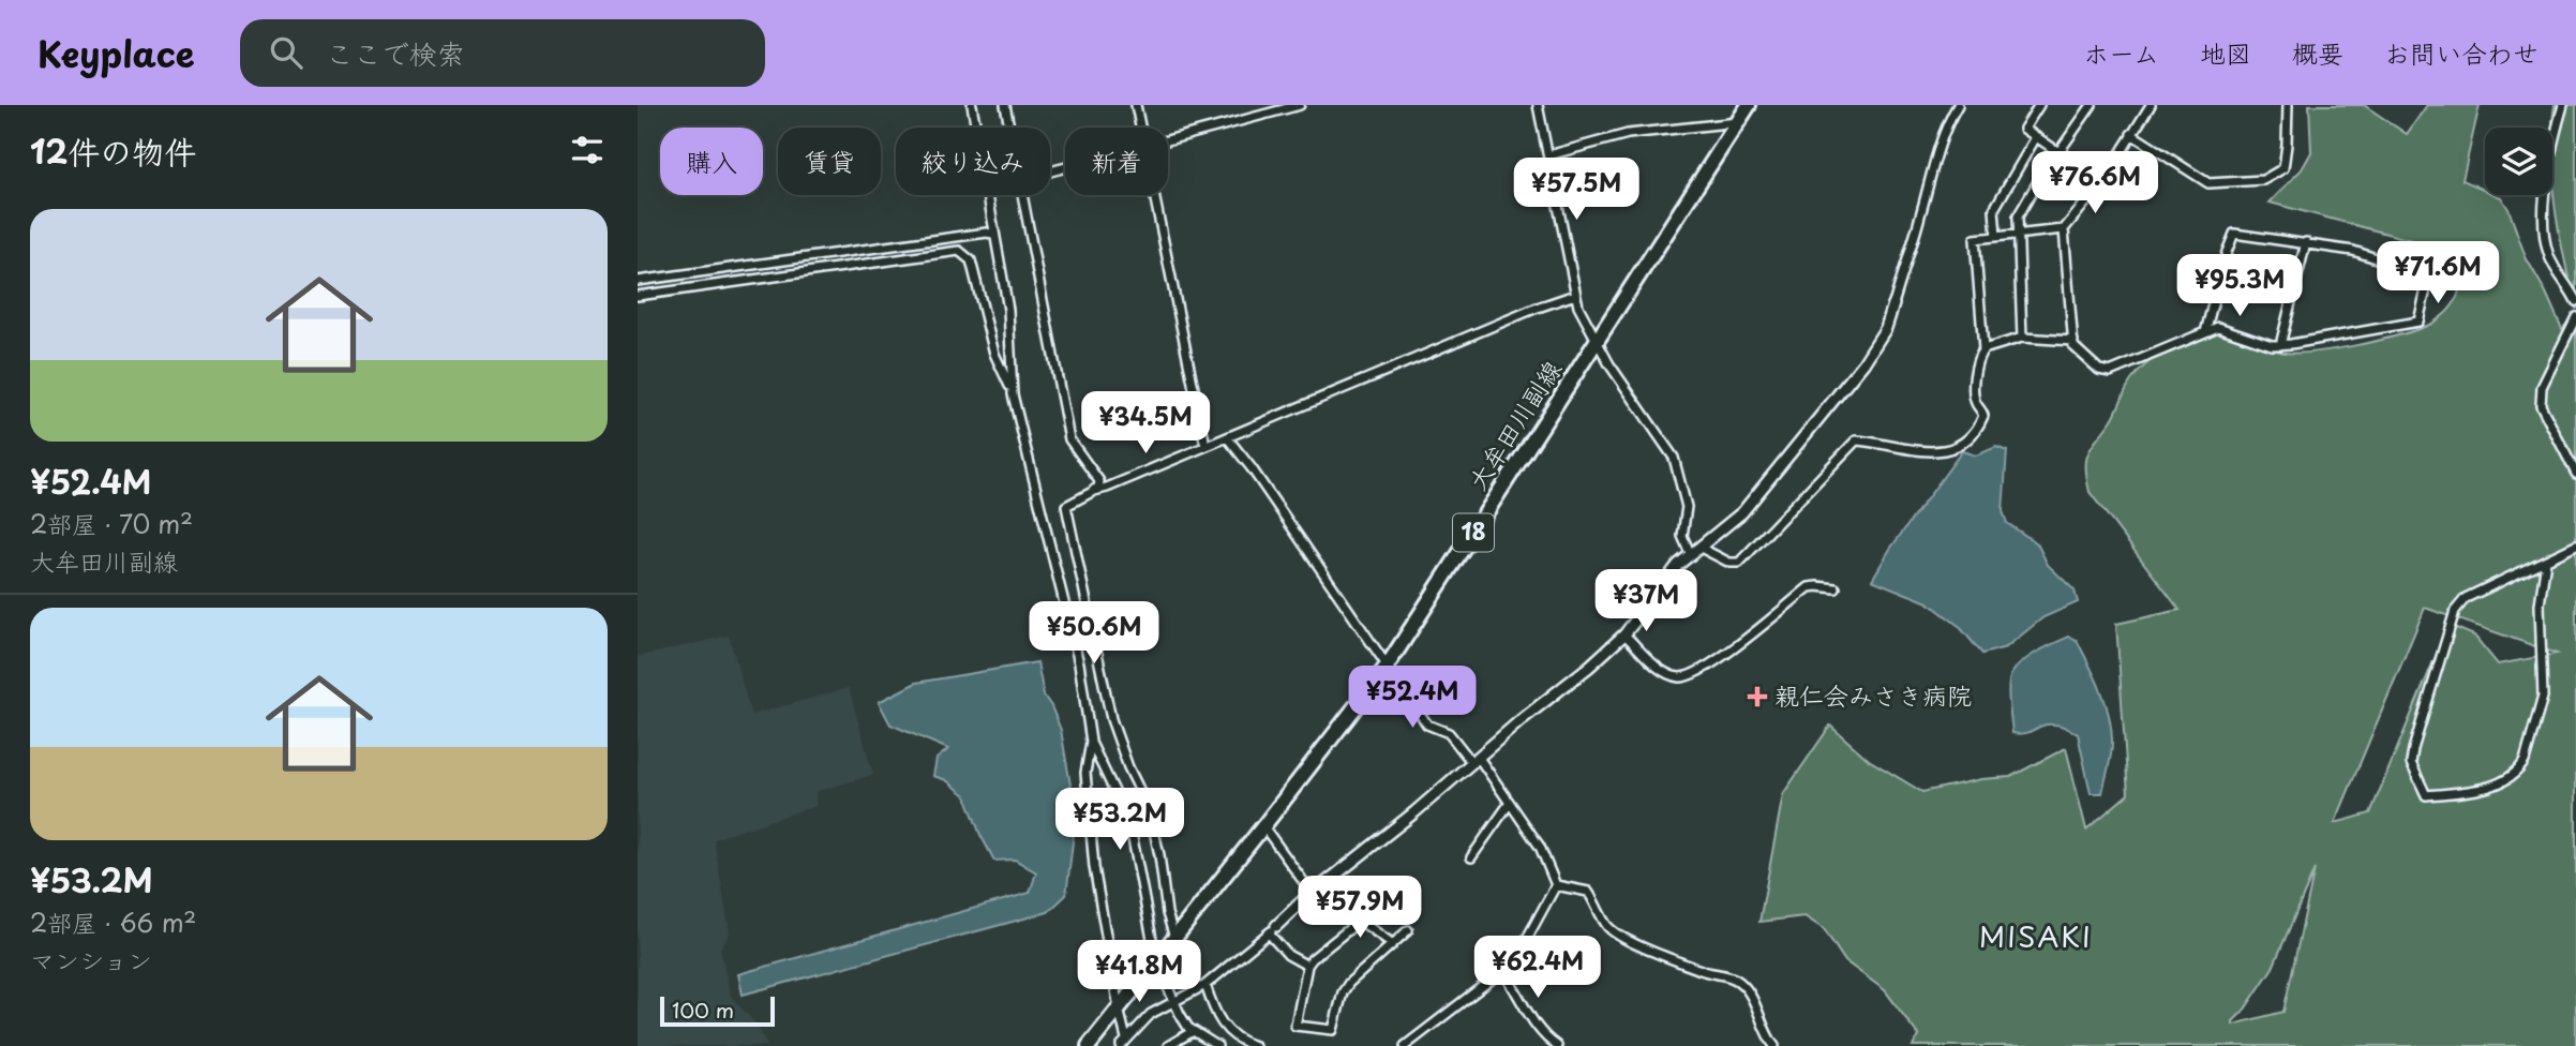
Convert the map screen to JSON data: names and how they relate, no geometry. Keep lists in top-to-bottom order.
{
  "streets": {
    "main road": ["大牟田川副線", "18"]
  },
  "districts": ["MISAKI"],
  "places": {
    "health": ["親仁会みさき病院"]
  },
  "scale_bar": "100 m",
  "page": {
    "header": "Keyplace",
    "search": "ここで検索",
    "nav": [
      "ホーム",
      "地図",
      "概要",
      "お問い合わせ"
    ],
    "heading": "12件の物件",
    "chip": [
      "購入",
      "賃貸",
      "絞り込み",
      "新着"
    ],
    "price": [
      "¥76.6M",
      "¥57.5M",
      "¥71.6M",
      "¥95.3M",
      "¥34.5M",
      "¥37M",
      "¥50.6M",
      "¥52.4M",
      "¥53.2M",
      "¥57.9M",
      "¥62.4M",
      "¥41.8M"
    ],
    "list": [
      {
        "name": "¥52.4M",
        "note": "2部屋 · 70 m² · 大牟田川副線"
      },
      {
        "name": "¥53.2M",
        "note": "2部屋 · 66 m² · マンション"
      }
    ],
    "scale": "100 m"
  }
}
